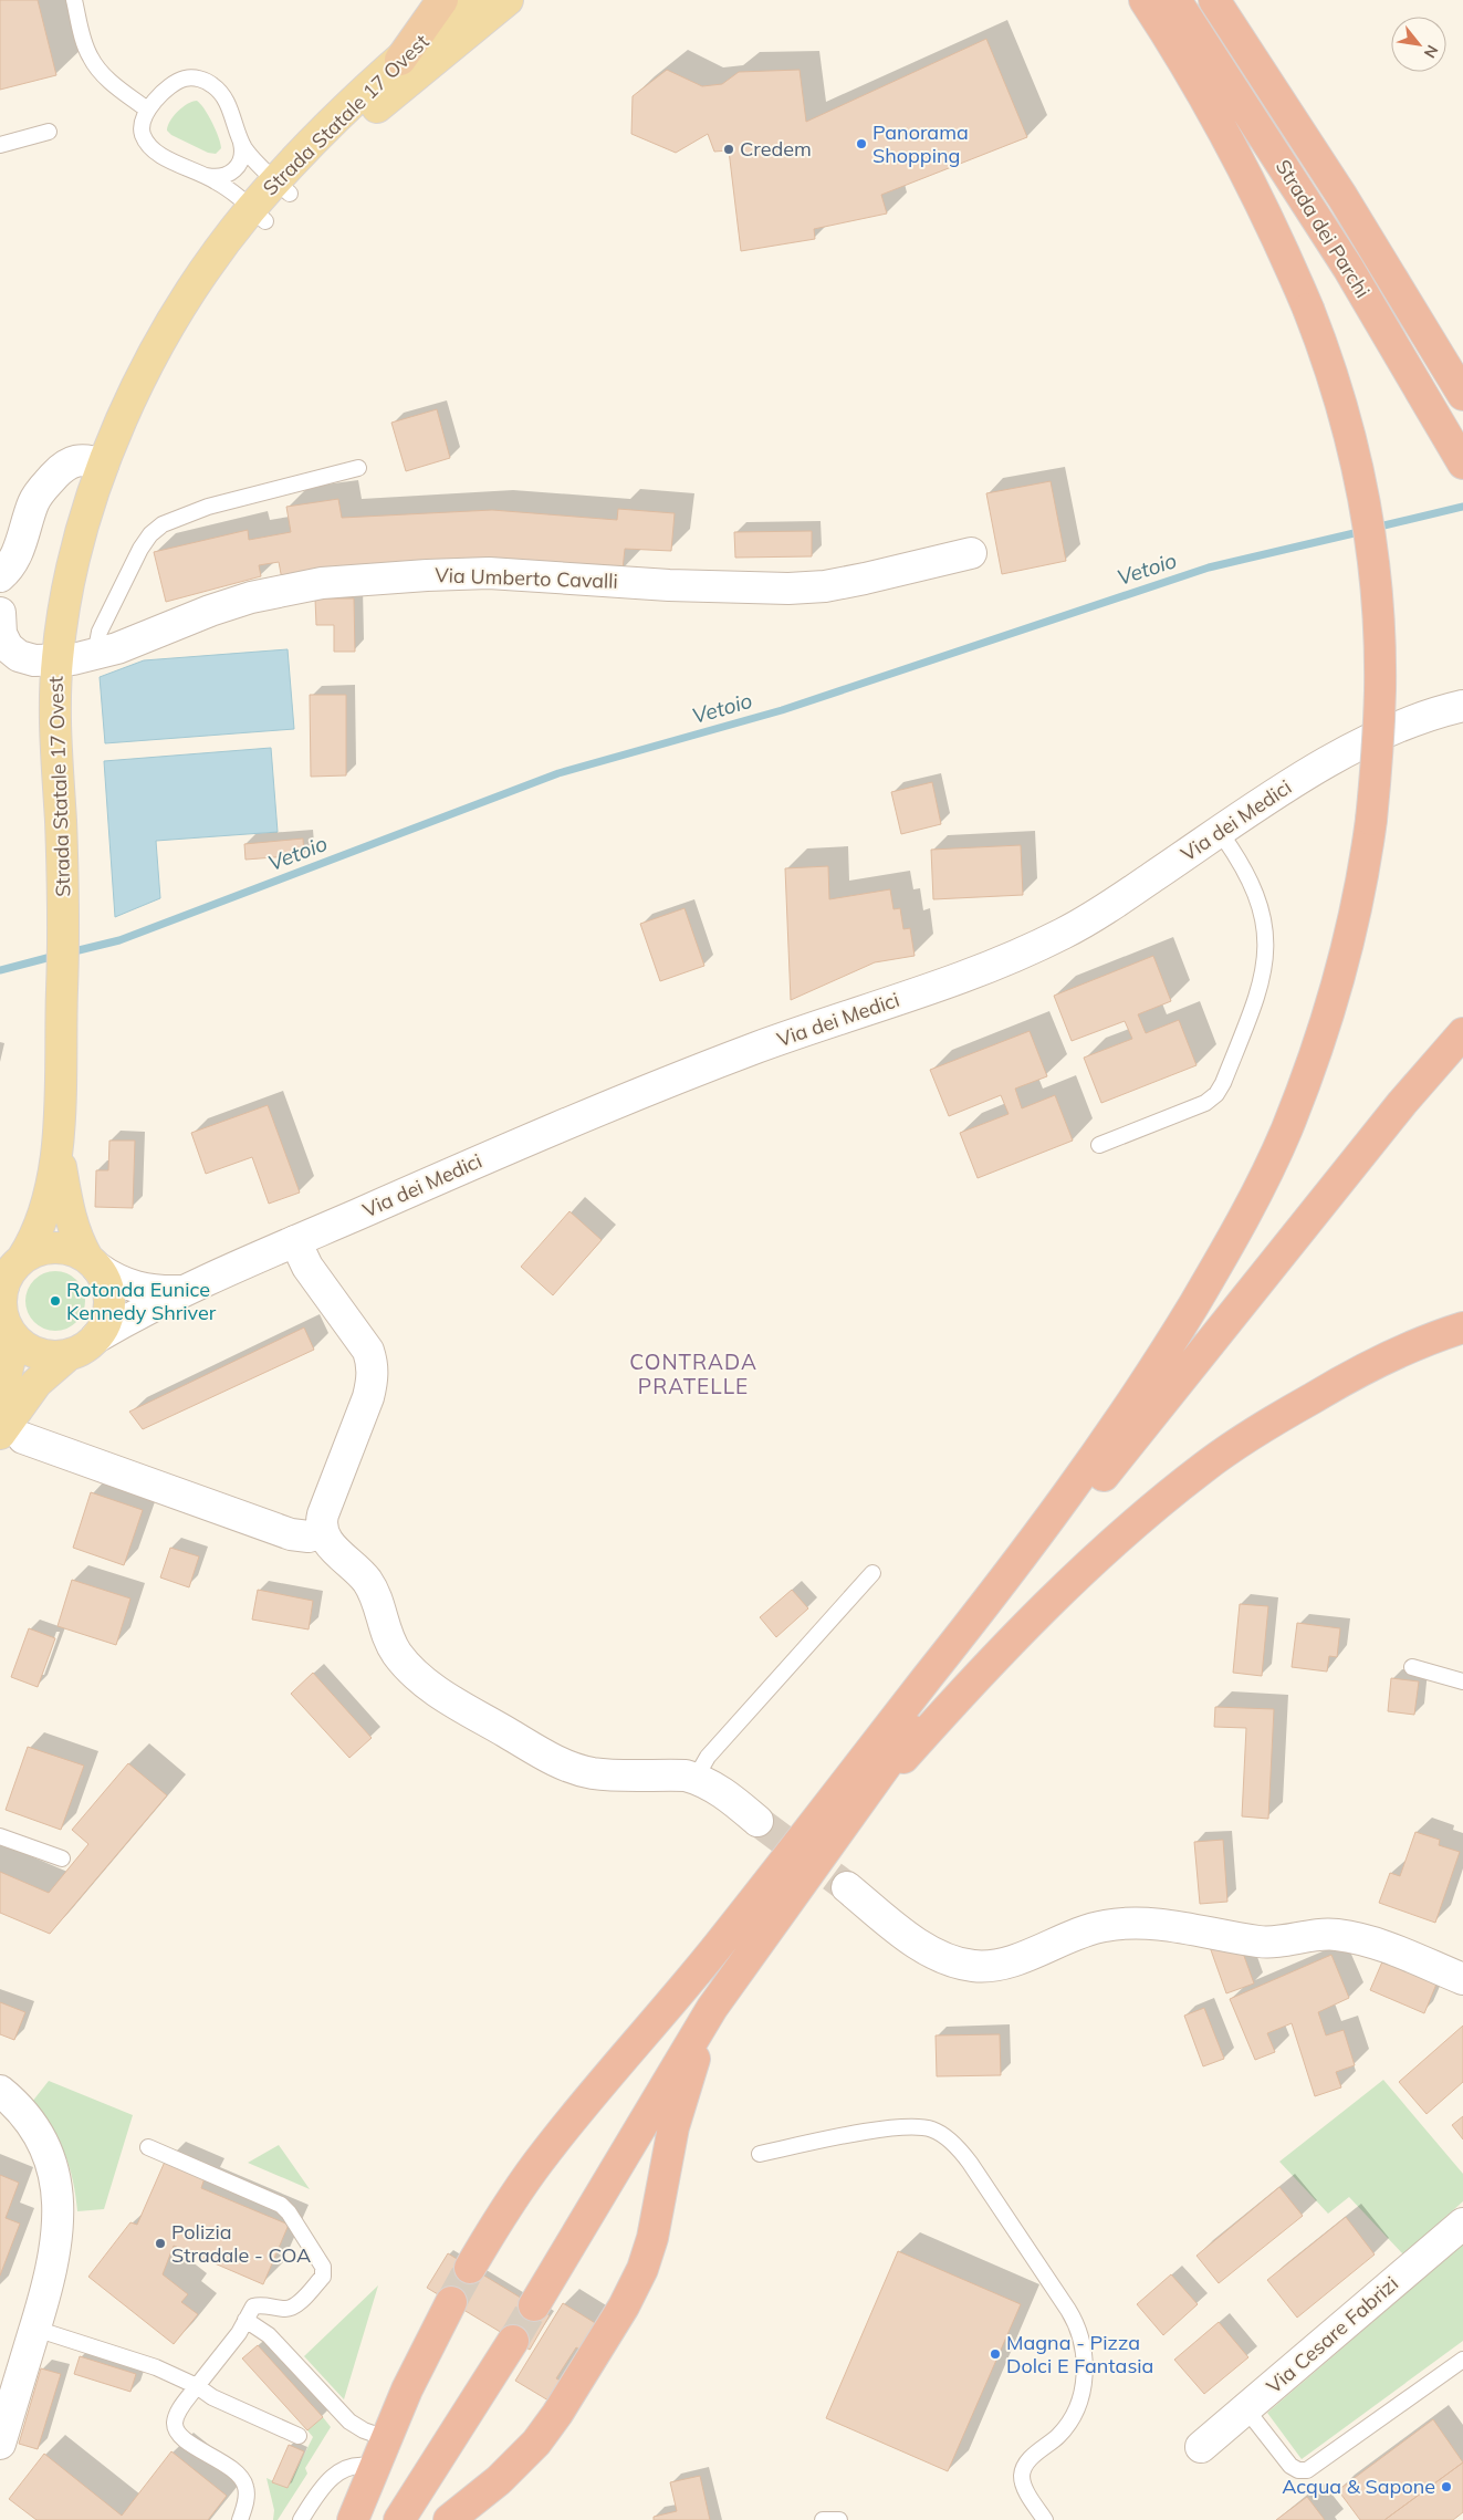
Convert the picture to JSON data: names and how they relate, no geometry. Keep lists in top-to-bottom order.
{
  "streets": {
    "highway": ["Strada dei Parchi"],
    "main road": ["Strada Statale 17 Ovest"],
    "street": ["Via Umberto Cavalli", "Via dei Medici", "Via Cesare Fabrizi"]
  },
  "crossings": [
    ["Strada Statale 17 Ovest", "Via Umberto Cavalli"],
    ["Strada Statale 17 Ovest", "Via dei Medici"]
  ],
  "districts": ["CONTRADA PRATELLE"],
  "water": ["Vetoio"],
  "places": [
    "Panorama Shopping",
    "Credem",
    "Rotonda Eunice Kennedy Shriver",
    "Polizia Stradale - COA",
    "Magna - Pizza Dolci E Fantasia",
    "Acqua & Sapone"
  ],
  "north": "bottom right"
}
